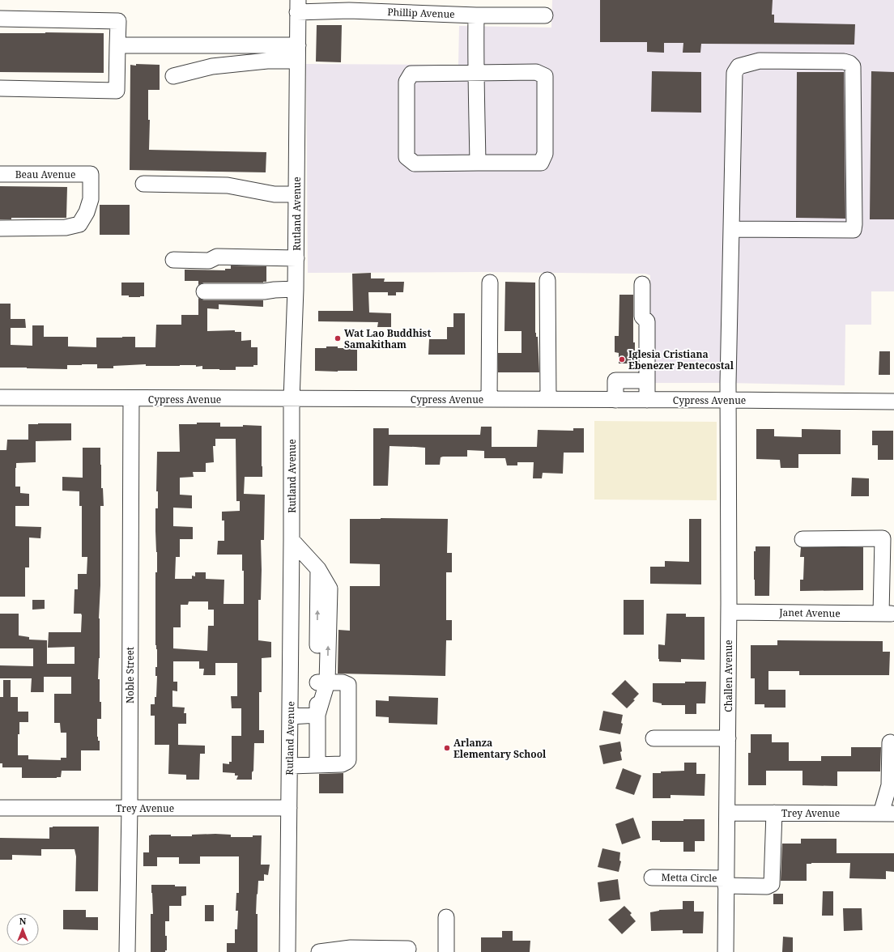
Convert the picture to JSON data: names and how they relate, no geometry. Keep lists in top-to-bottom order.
{
  "streets": {
    "street": [
      "Phillip Avenue",
      "Beau Avenue",
      "Rutland Avenue",
      "Cypress Avenue",
      "Janet Avenue",
      "Noble Street",
      "Challen Avenue",
      "Trey Avenue",
      "Metta Circle"
    ]
  },
  "crossings": [
    ["Phillip Avenue", "Rutland Avenue"],
    ["Rutland Avenue", "Cypress Avenue"],
    ["Rutland Avenue", "Trey Avenue"],
    ["Cypress Avenue", "Noble Street"],
    ["Cypress Avenue", "Challen Avenue"],
    ["Janet Avenue", "Challen Avenue"],
    ["Noble Street", "Trey Avenue"],
    ["Challen Avenue", "Trey Avenue"],
    ["Challen Avenue", "Metta Circle"],
    ["Trey Avenue", "Metta Circle"]
  ],
  "places": ["Wat Lao Buddhist Samakitham", "Iglesia Cristiana Ebenezer Pentecostal", "Arlanza Elementary School"],
  "north": "top"
}
